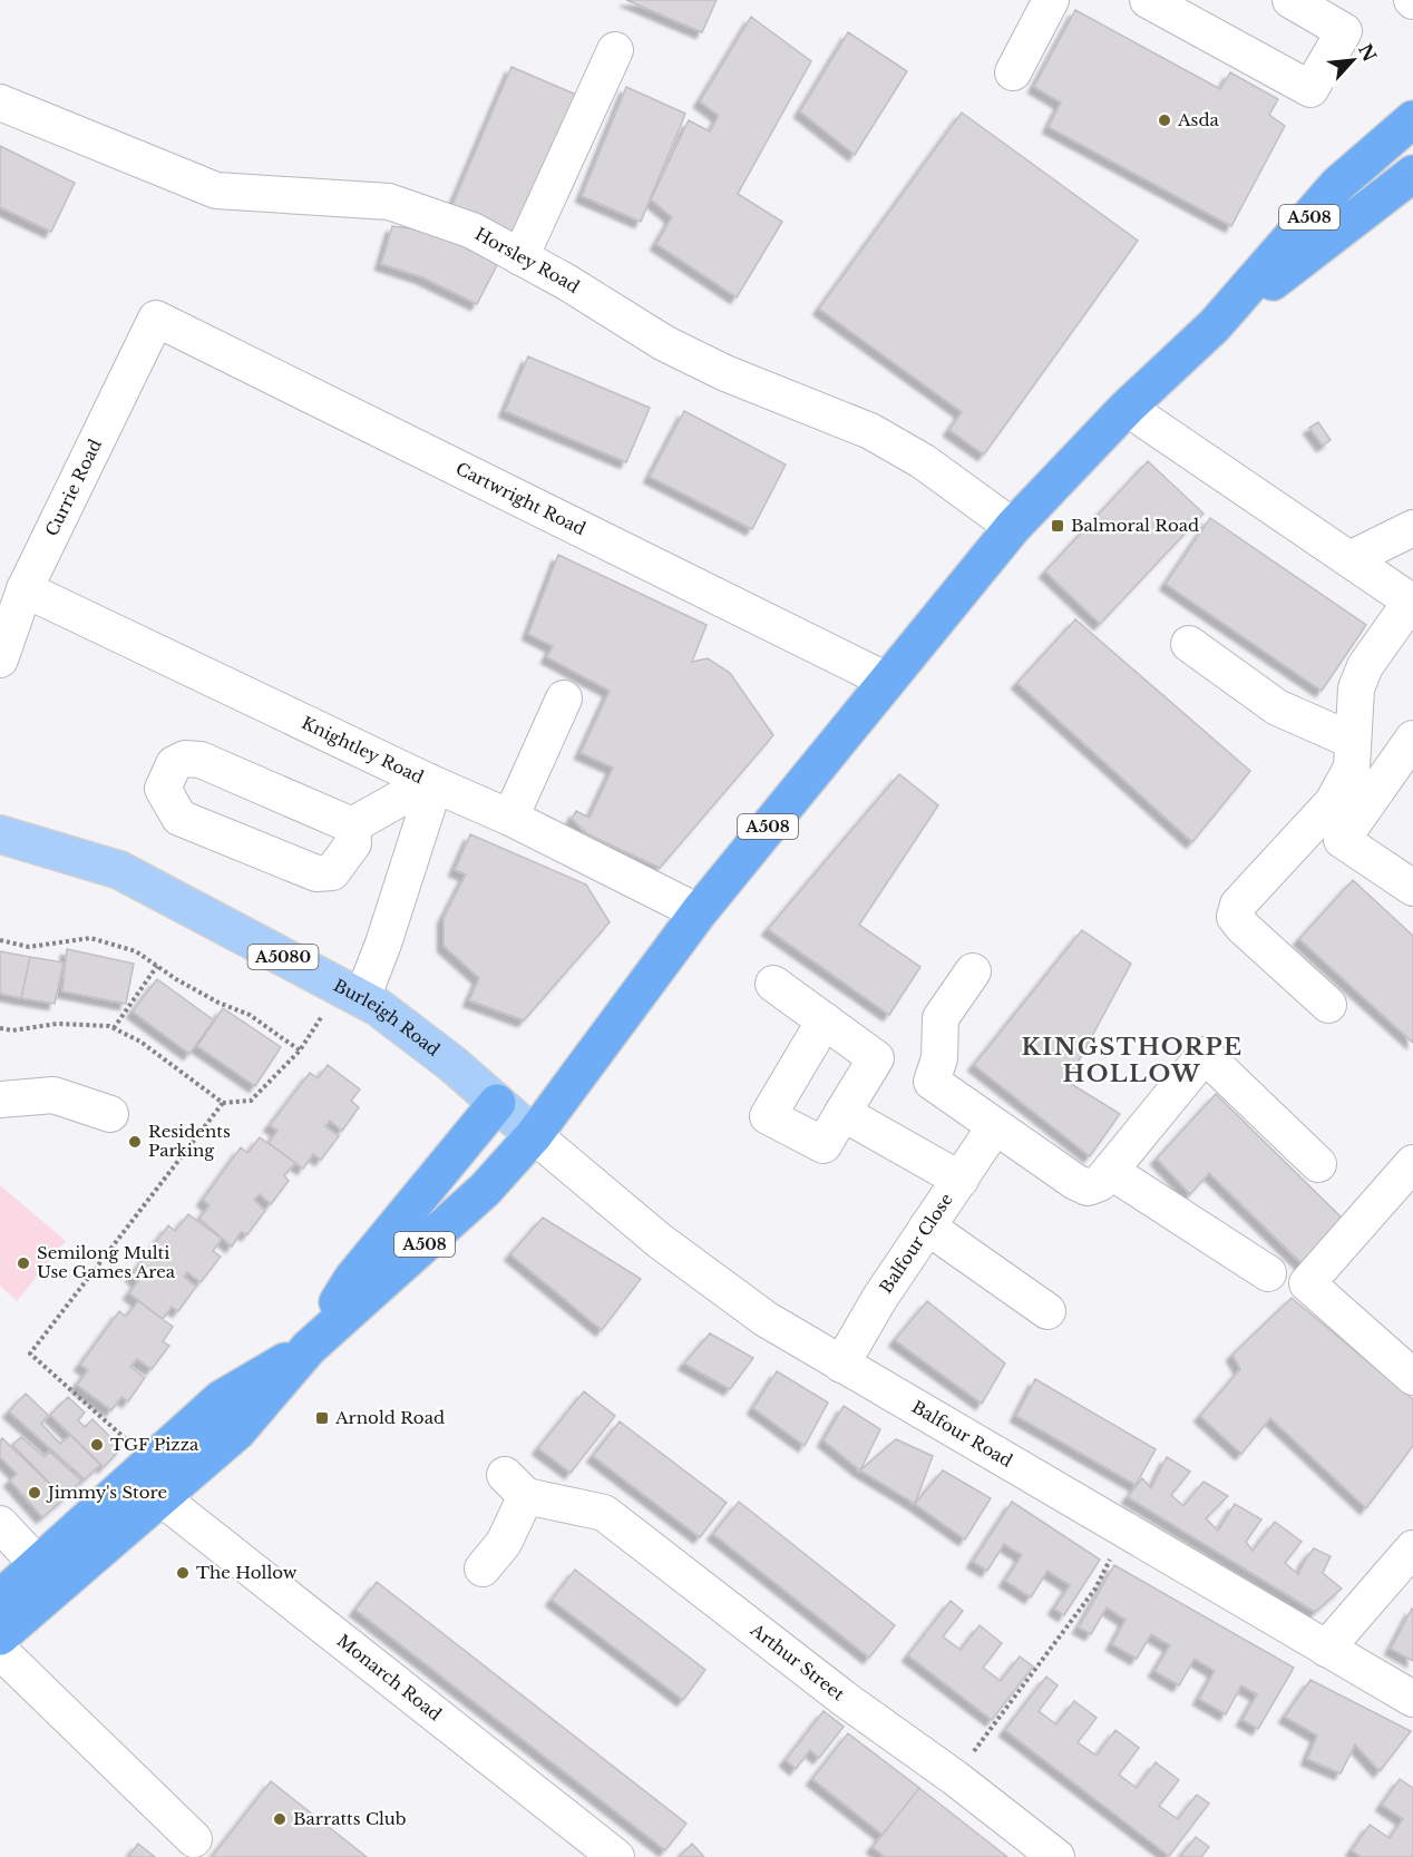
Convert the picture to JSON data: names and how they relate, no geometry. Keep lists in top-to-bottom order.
{
  "streets": {
    "highway": ["A508"],
    "main road": ["A5080", "Burleigh Road"],
    "street": [
      "Horsley Road",
      "Currie Road",
      "Cartwright Road",
      "Knightley Road",
      "Balfour Close",
      "Balfour Road",
      "Arthur Street",
      "Monarch Road"
    ]
  },
  "crossings": [
    ["A508", "Horsley Road"],
    ["A508", "Cartwright Road"],
    ["A508", "Knightley Road"],
    ["A508", "Burleigh Road"],
    ["A508", "Balfour Road"],
    ["A508", "Monarch Road"],
    ["Currie Road", "Cartwright Road"],
    ["Currie Road", "Knightley Road"],
    ["Burleigh Road", "Balfour Road"],
    ["Balfour Close", "Balfour Road"]
  ],
  "districts": ["KINGSTHORPE HOLLOW"],
  "places": {
    "other": [
      "Asda",
      "Residents Parking",
      "Semilong Multi Use Games Area",
      "TGF Pizza",
      "Jimmy's Store",
      "The Hollow",
      "Barratts Club"
    ],
    "transit": ["Balmoral Road", "Arnold Road"]
  },
  "north": "top right"
}
